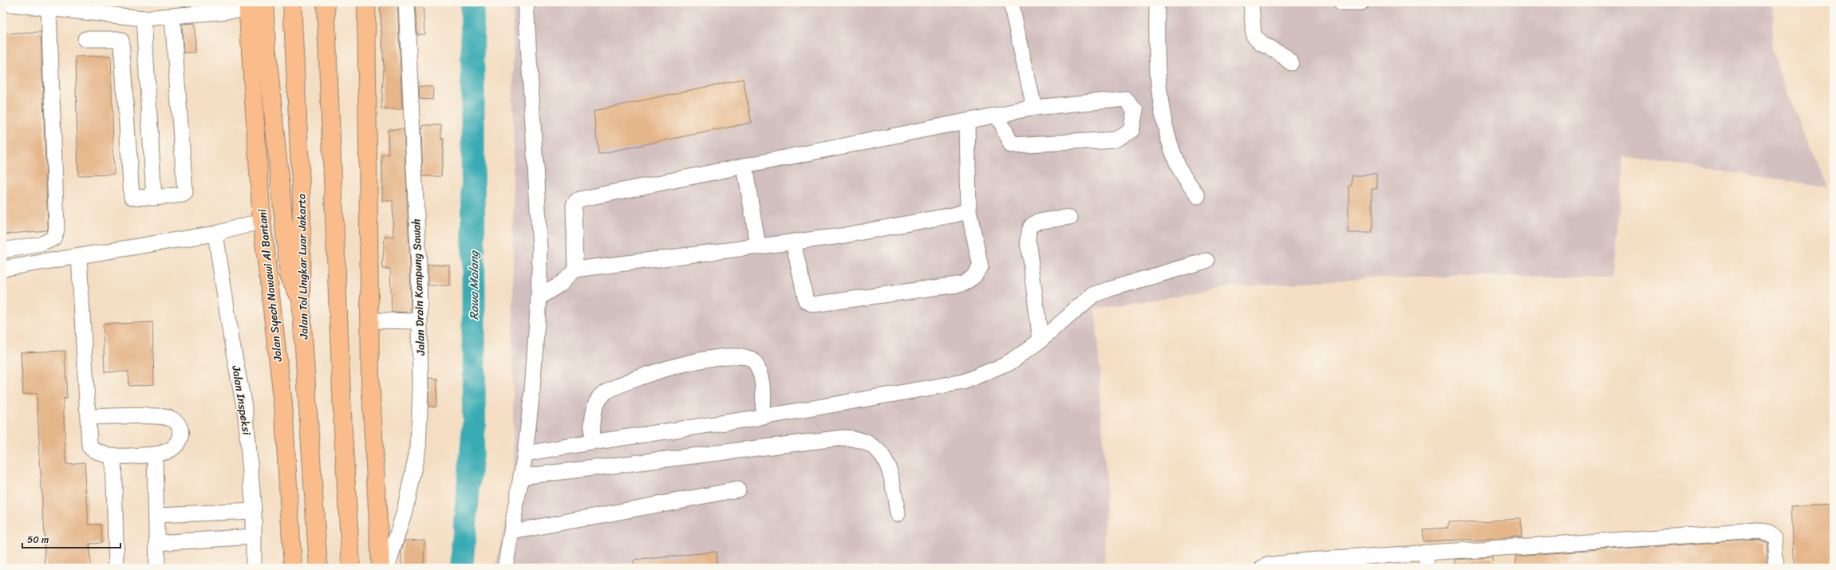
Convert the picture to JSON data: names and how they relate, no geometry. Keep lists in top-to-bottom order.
{
  "streets": {
    "highway": ["Jalan Tol Lingkar Luar Jakarta", "Jalan Syech Nawawi Al Bantani"],
    "street": ["Jalan Drain Kampung Sawah", "Jalan Inspeksi"]
  },
  "water": ["Rawa Malang"],
  "scale_bar": "50 m"
}
